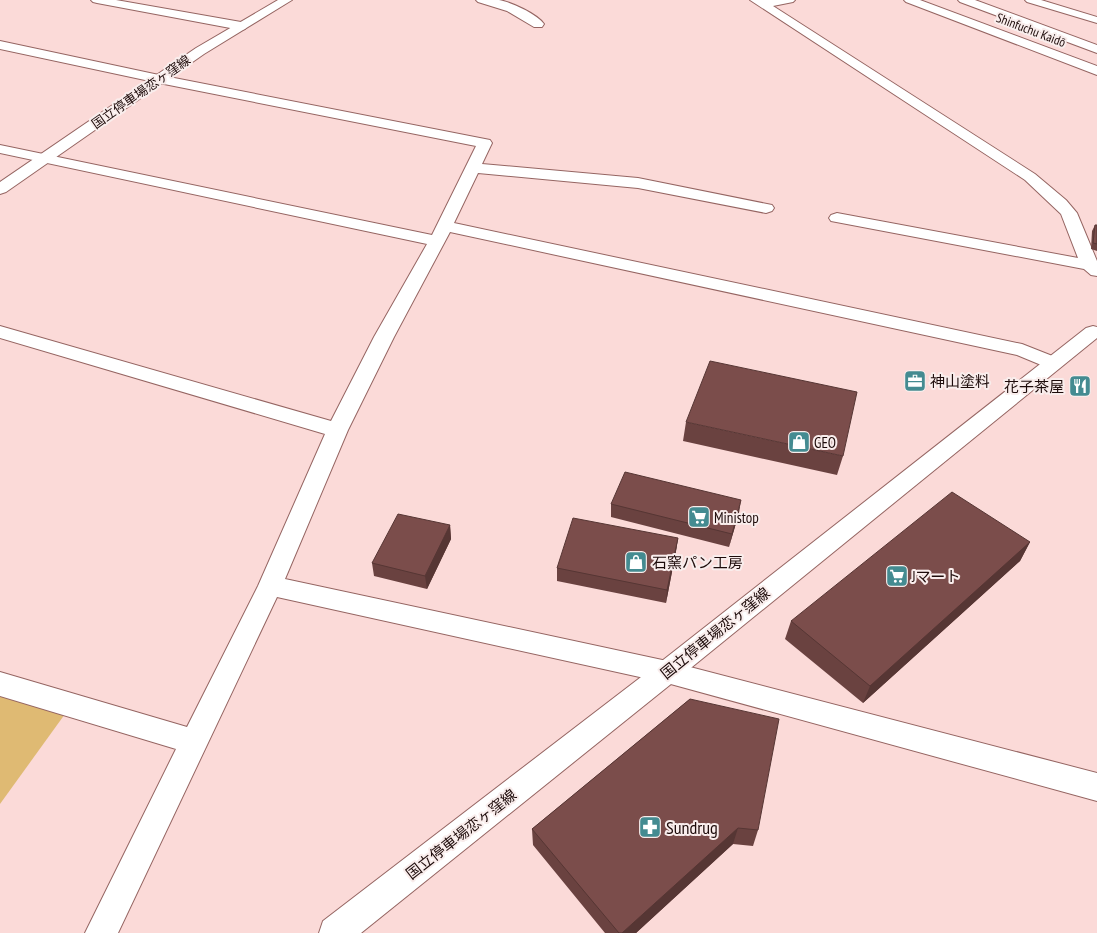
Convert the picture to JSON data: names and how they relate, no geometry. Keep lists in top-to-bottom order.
{
  "streets": {
    "street": ["Shinfuchu Kaidō", "国立停車場恋ヶ窪線"]
  },
  "places": {
    "office": ["神山塗料"],
    "restaurant": ["花子茶屋"],
    "shop": ["GEO", "石窯パン工房"],
    "supermarket": ["Ministop", "Jマート"],
    "pharmacy": ["Sundrug"]
  }
}
